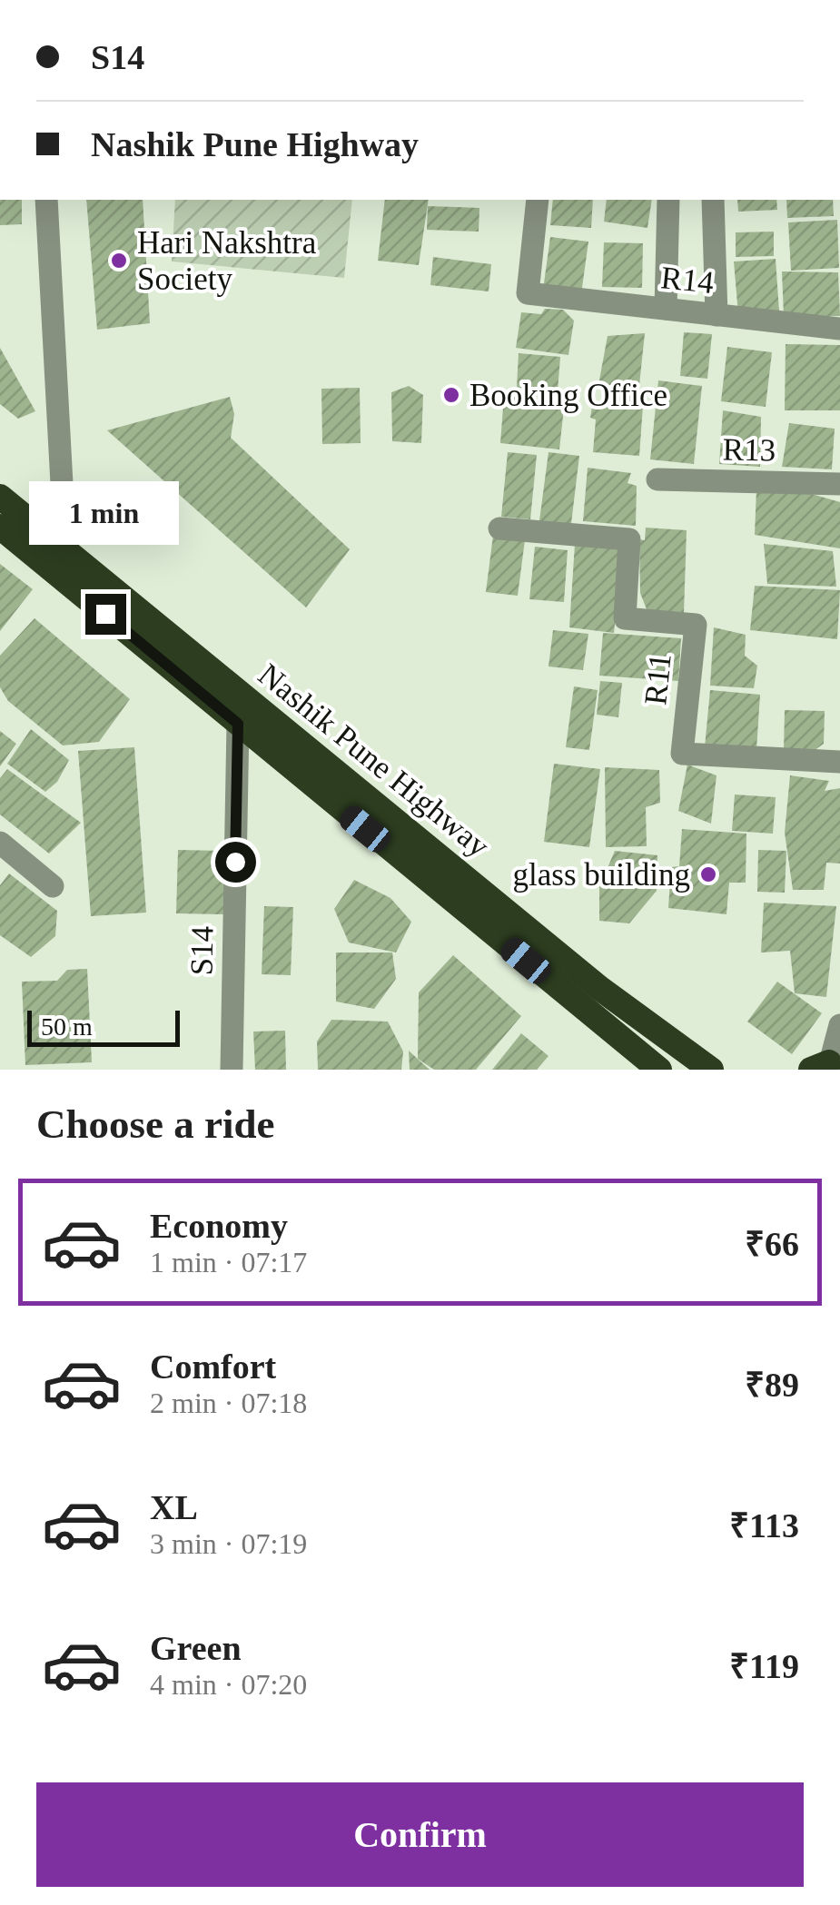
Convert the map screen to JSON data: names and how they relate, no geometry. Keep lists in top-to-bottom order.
{
  "streets": {
    "highway": ["Nashik Pune Highway"],
    "street": [
      "R14",
      "R13",
      "R11",
      "S14"
    ]
  },
  "crossings": [
    ["Nashik Pune Highway", "S14"]
  ],
  "places": ["Hari Nakshtra Society", "Booking Office", "glass building"],
  "scale_bar": "50 m",
  "page": {
    "banner": ["S14", "Nashik Pune Highway"],
    "bubble": "1 min",
    "scale": "50 m",
    "heading": "Choose a ride",
    "list": [
      {
        "name": "Economy",
        "note": "1 min · 07:17",
        "value": "₹66"
      },
      {
        "name": "Comfort",
        "note": "2 min · 07:18",
        "value": "₹89"
      },
      {
        "name": "XL",
        "note": "3 min · 07:19",
        "value": "₹113"
      },
      {
        "name": "Green",
        "note": "4 min · 07:20",
        "value": "₹119"
      }
    ],
    "buttons": "Confirm"
  }
}
